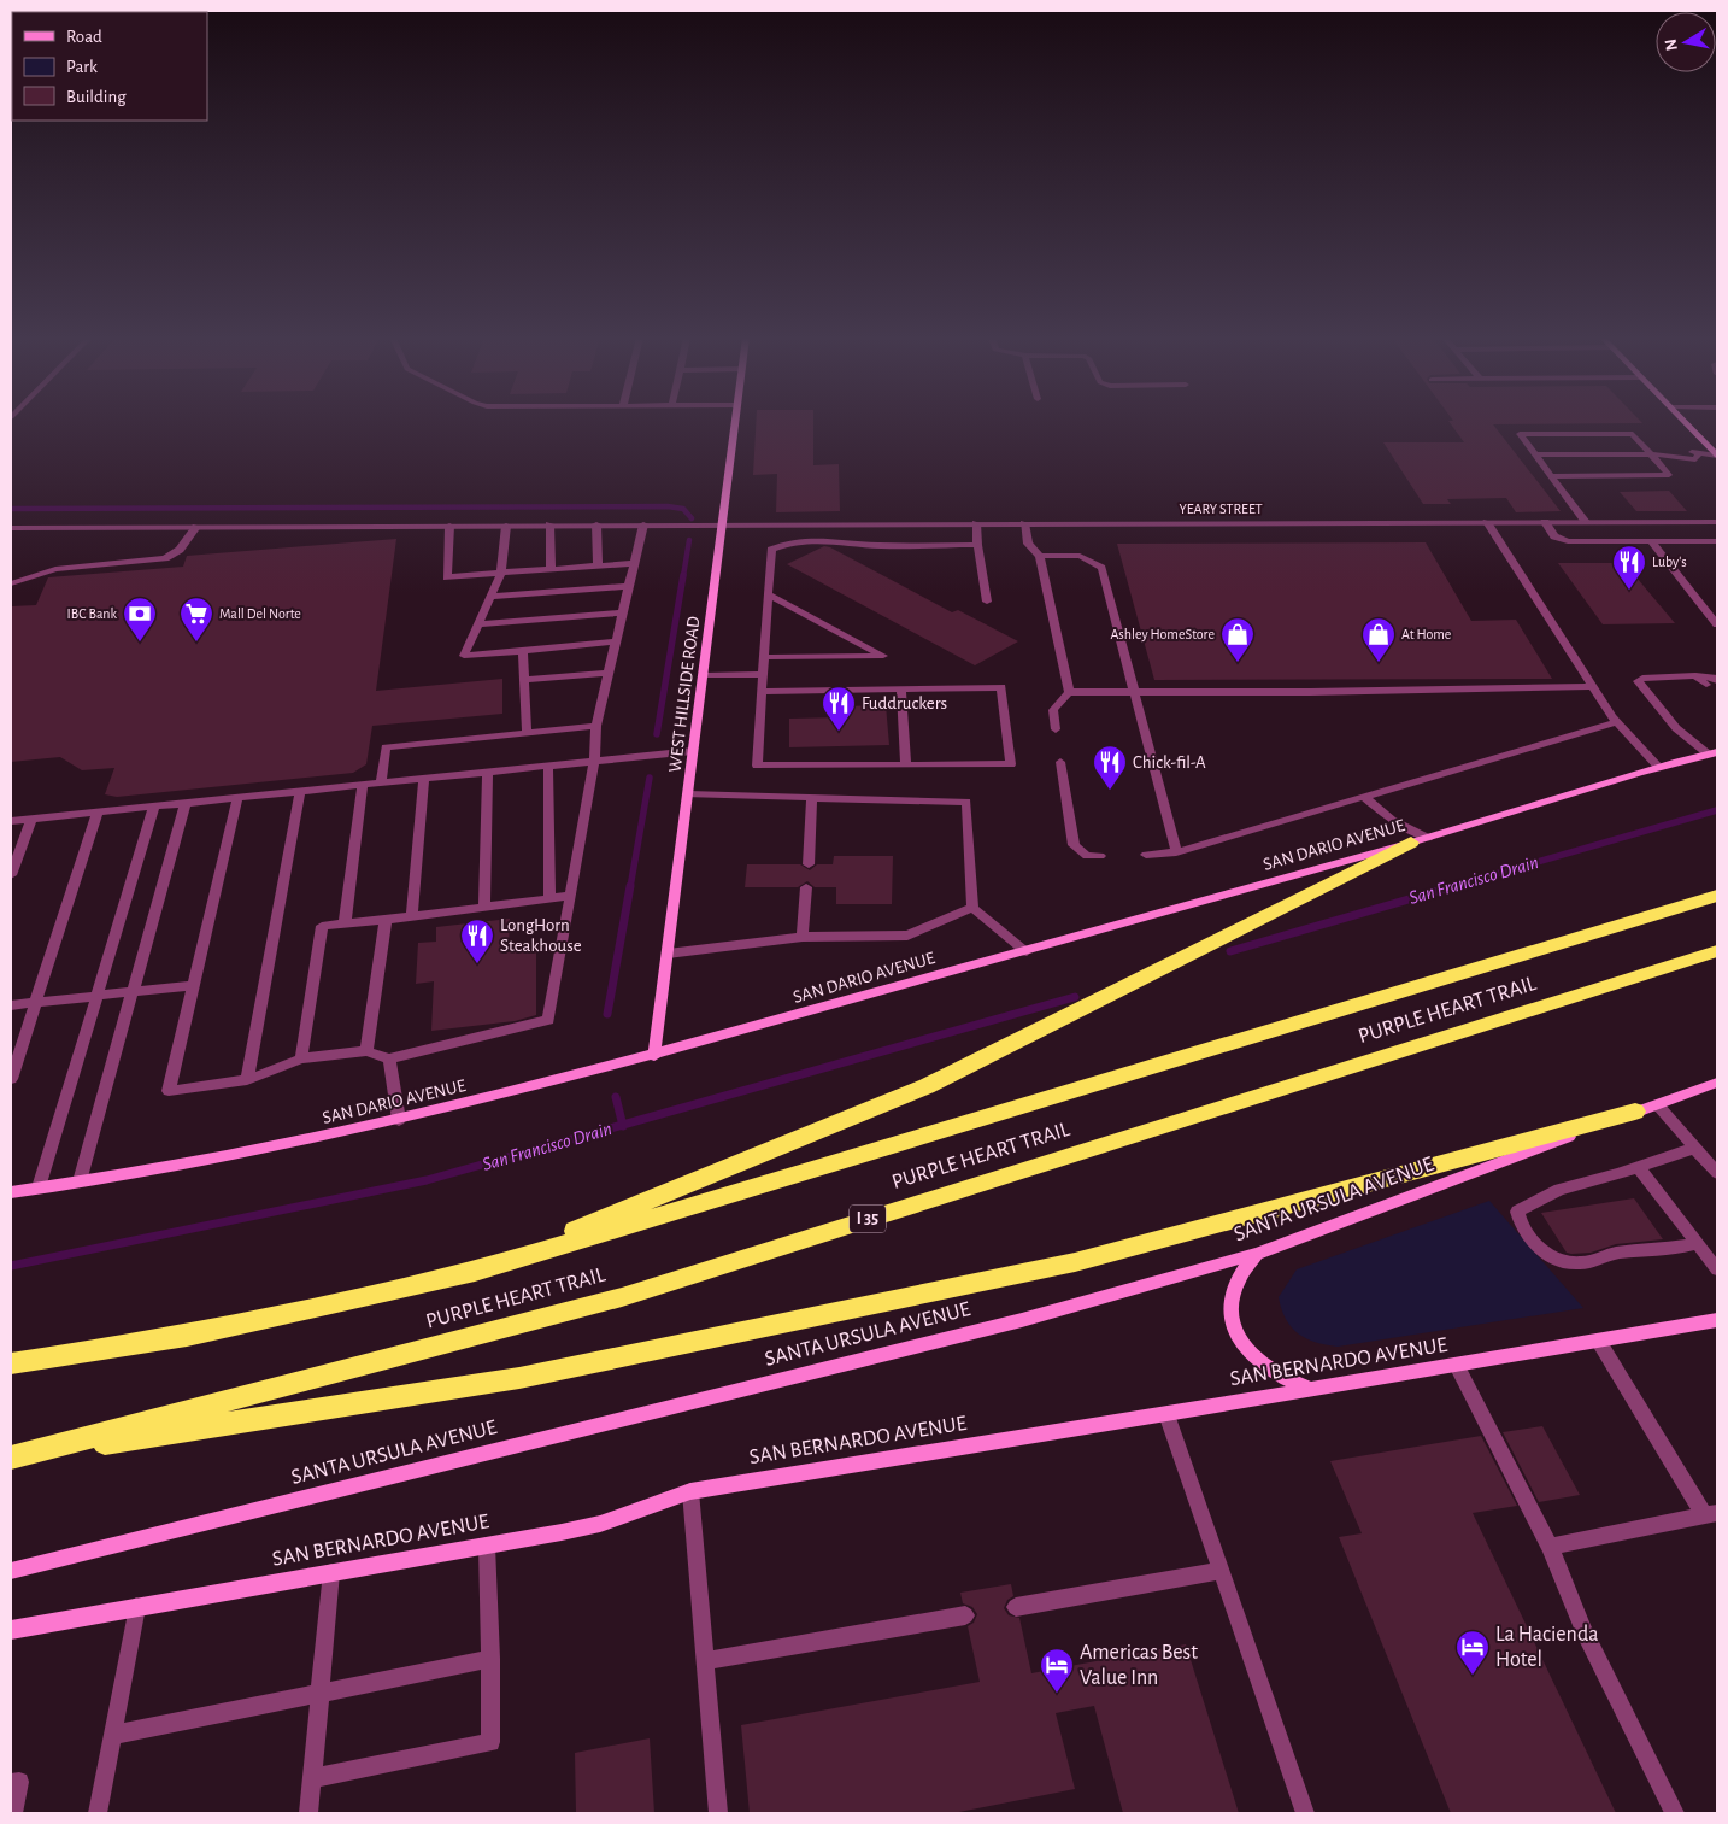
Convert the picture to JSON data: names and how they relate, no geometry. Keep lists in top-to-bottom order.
{
  "streets": {
    "highway": ["PURPLE HEART TRAIL", "I 35"],
    "main road": [
      "WEST HILLSIDE ROAD",
      "SAN DARIO AVENUE",
      "SANTA URSULA AVENUE",
      "SAN BERNARDO AVENUE"
    ],
    "street": ["YEARY STREET"]
  },
  "crossings": [
    ["YEARY STREET", "WEST HILLSIDE ROAD"],
    ["WEST HILLSIDE ROAD", "SAN DARIO AVENUE"]
  ],
  "water": ["San Francisco Drain"],
  "places": {
    "restaurant": [
      "Luby's",
      "Fuddruckers",
      "Chick-fil-A",
      "LongHorn Steakhouse"
    ],
    "bank": ["IBC Bank"],
    "supermarket": ["Mall Del Norte"],
    "shop": ["Ashley HomeStore", "At Home"],
    "hotel": ["La Hacienda Hotel", "Americas Best Value Inn"]
  },
  "legend": ["Road", "Park", "Building"],
  "north": "left"
}
